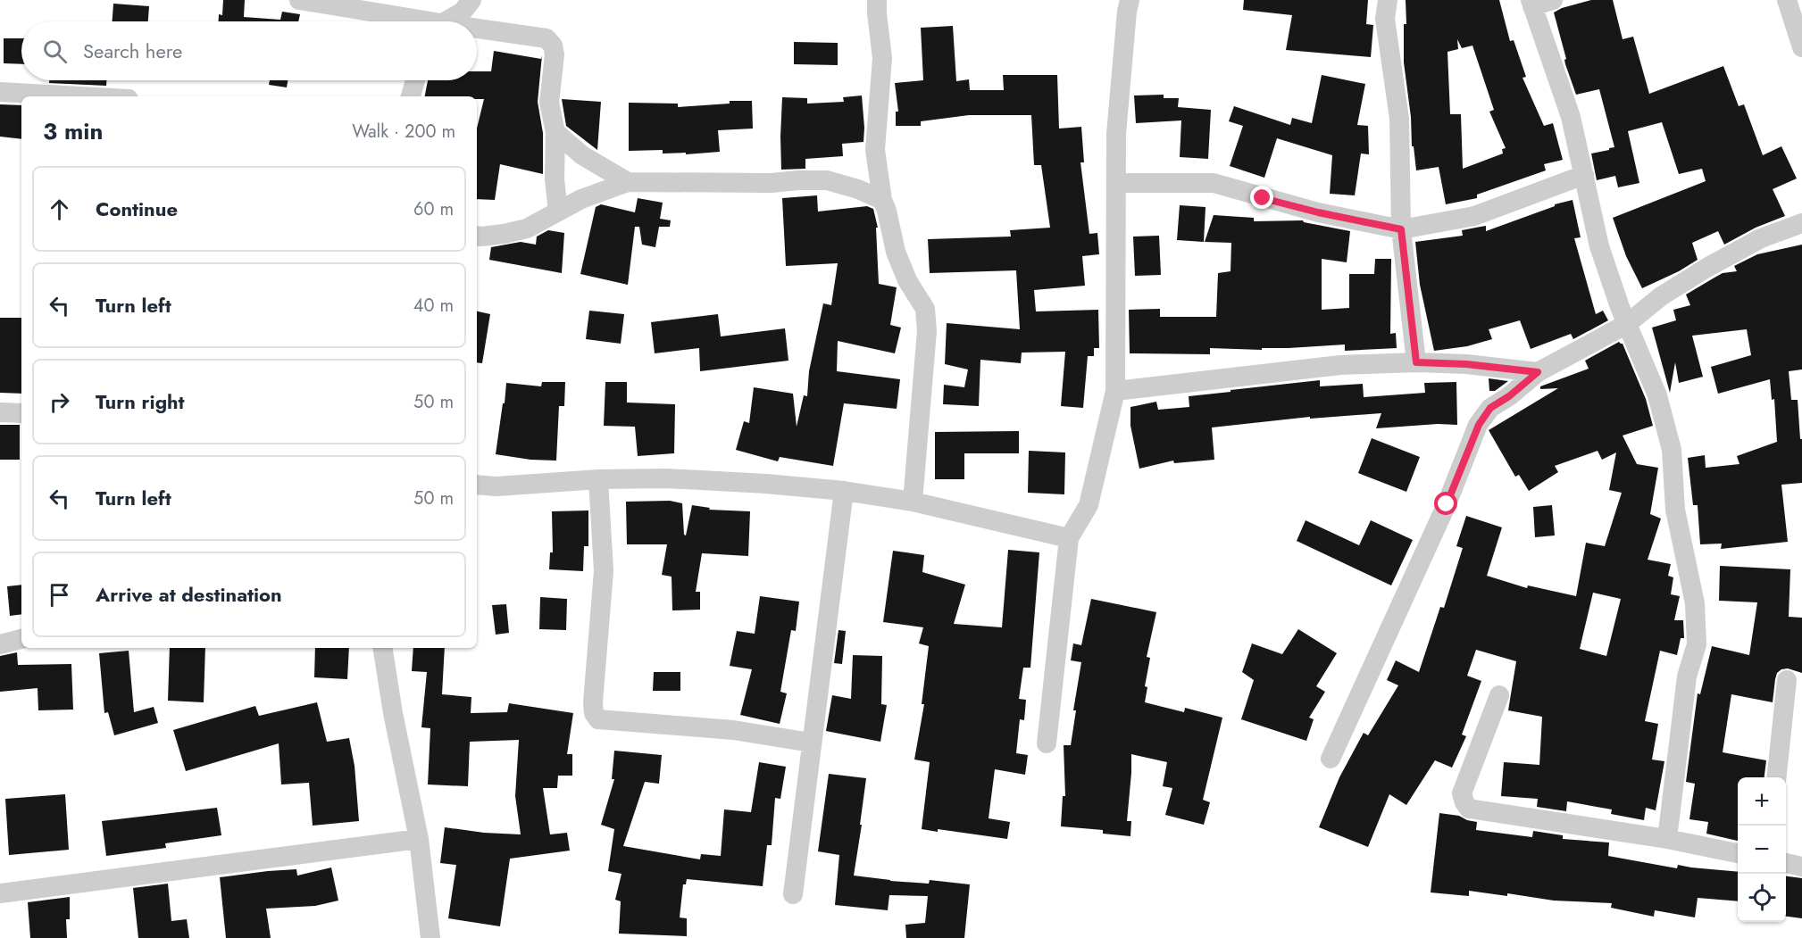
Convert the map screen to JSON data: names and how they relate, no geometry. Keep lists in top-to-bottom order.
{
  "page": {
    "search": "Search here",
    "heading": ["3 min", "Walk · 200 m"],
    "list": [
      ["Continue", "60 m"],
      ["Turn left", "40 m"],
      ["Turn right", "50 m"],
      ["Turn left", "50 m"],
      "Arrive at destination"
    ],
    "map_buttons": ["+", "−"]
  }
}
